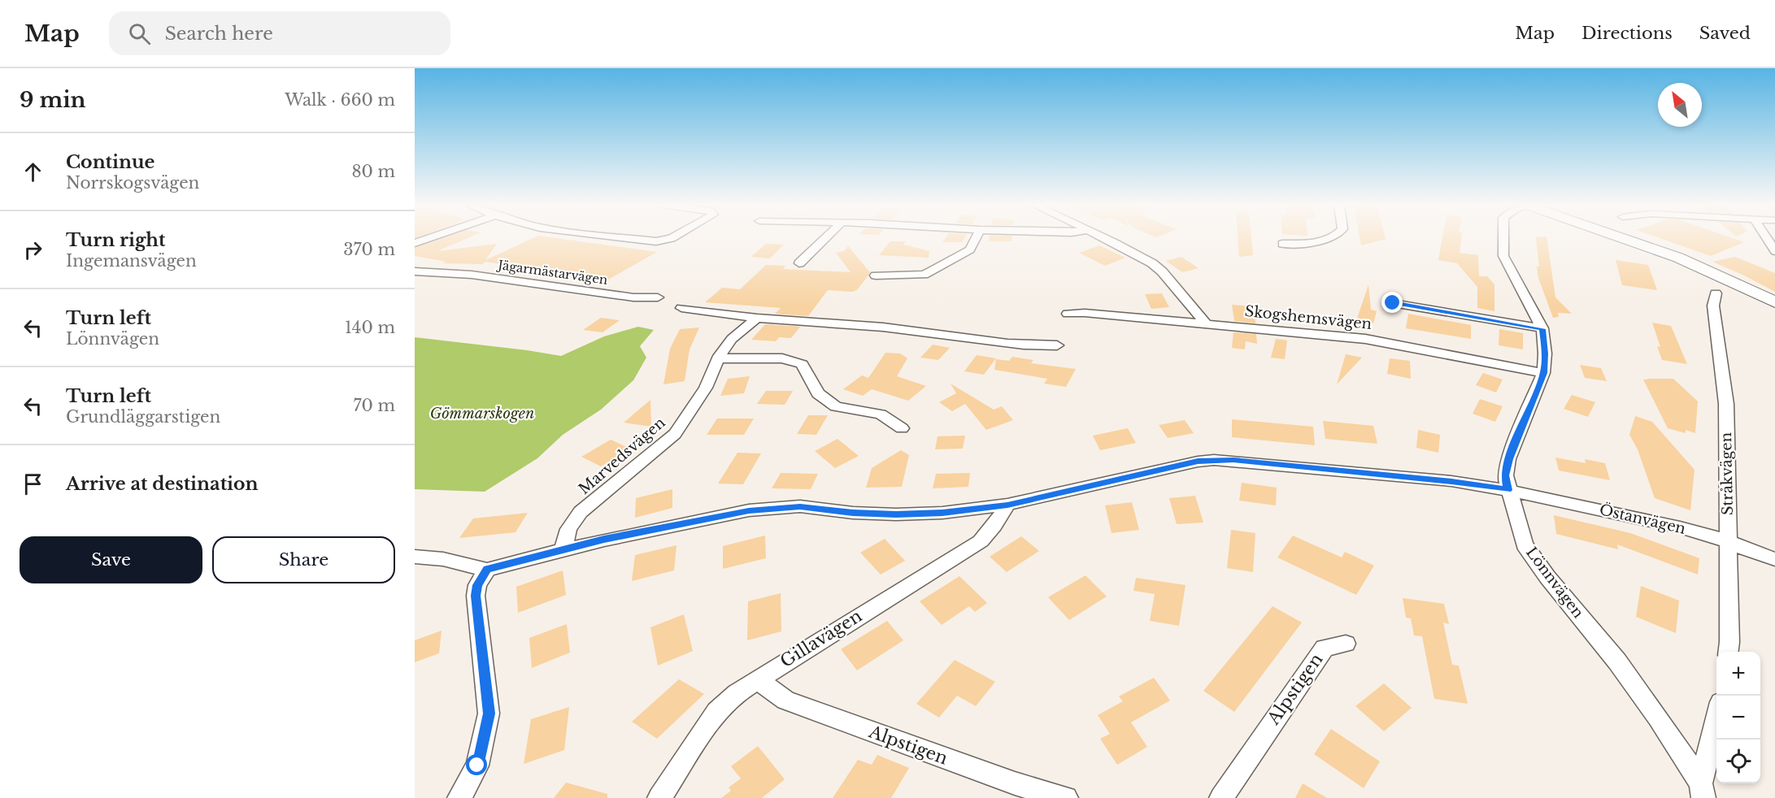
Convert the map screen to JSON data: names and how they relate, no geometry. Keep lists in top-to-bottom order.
{
  "streets": {
    "street": [
      "Jägarmästarvägen",
      "Skogshemsvägen",
      "Marvedsvägen",
      "Stråkvägen",
      "Östanvägen",
      "Lönnvägen",
      "Gillavägen",
      "Alpstigen"
    ]
  },
  "crossings": [
    ["Skogshemsvägen", "Lönnvägen"],
    ["Marvedsvägen", "Östanvägen"],
    ["Stråkvägen", "Östanvägen"],
    ["Östanvägen", "Lönnvägen"],
    ["Östanvägen", "Gillavägen"],
    ["Gillavägen", "Alpstigen"]
  ],
  "parks": ["Gömmarskogen"],
  "north": "top left",
  "page": {
    "header": "Map",
    "search": "Search here",
    "nav": ["Map", "Directions", "Saved"],
    "heading": ["9 min", "Walk · 660 m"],
    "list": [
      ["Continue", "Norrskogsvägen", "80 m"],
      ["Turn right", "Ingemansvägen", "370 m"],
      ["Turn left", "Lönnvägen", "140 m"],
      ["Turn left", "Grundläggarstigen", "70 m"],
      "Arrive at destination"
    ],
    "buttons": ["Save", "Share"],
    "map_buttons": ["+", "−"]
  }
}
